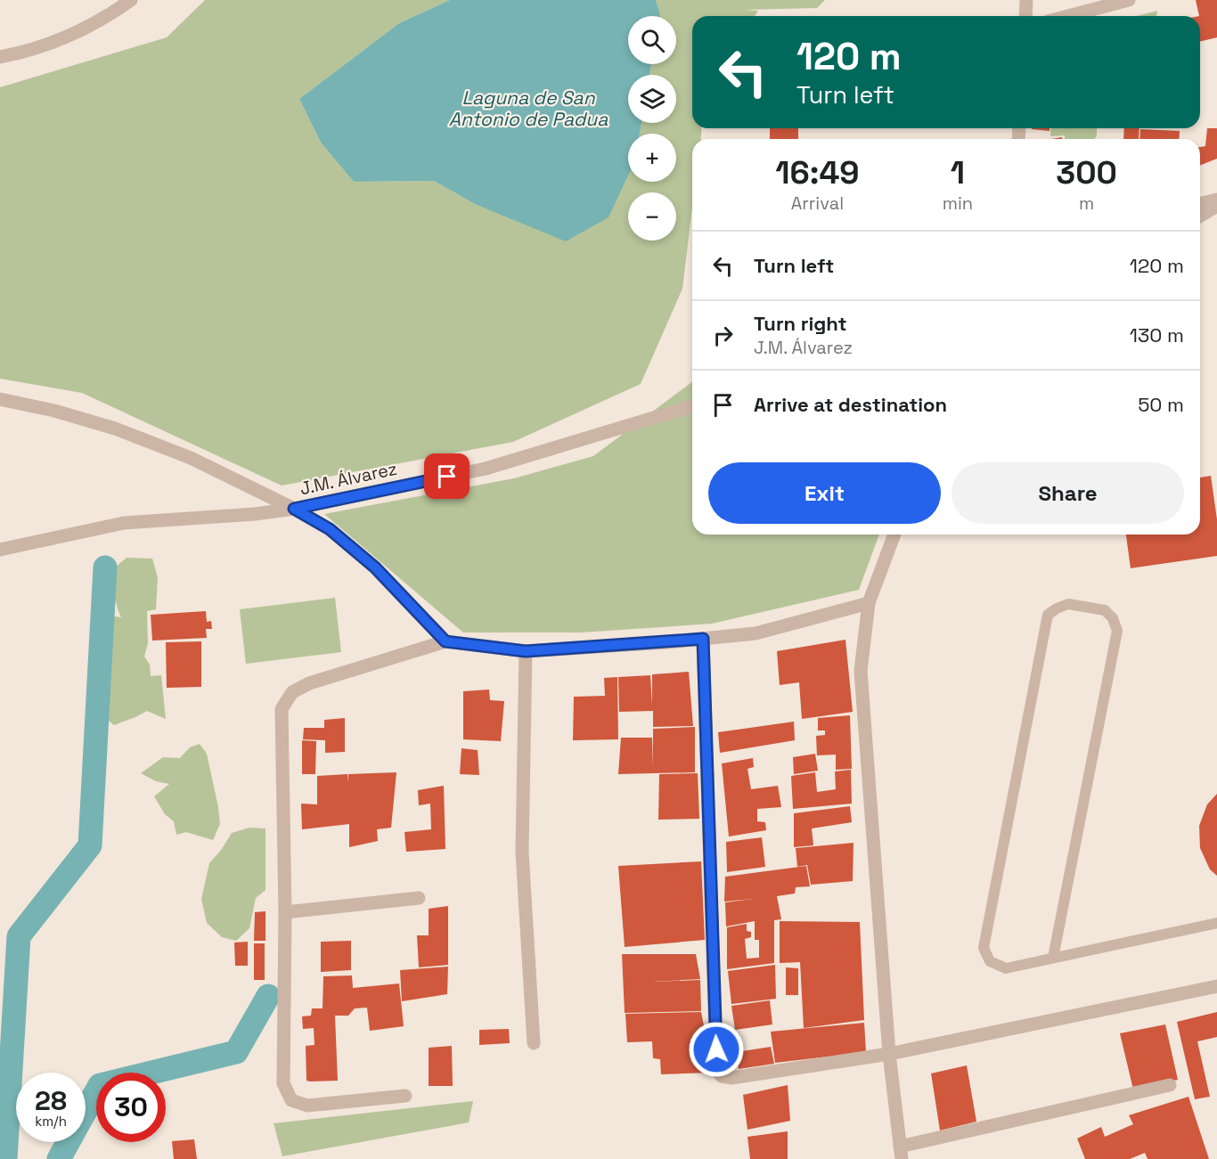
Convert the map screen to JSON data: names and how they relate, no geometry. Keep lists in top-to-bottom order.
{
  "streets": {
    "street": ["J.M. Álvarez"]
  },
  "water": ["Laguna de San Antonio de Padua"],
  "page": {
    "map_buttons": ["+", "−"],
    "turn": ["120 m", "Turn left"],
    "eta": [
      "16:49",
      "Arrival",
      "1",
      "min",
      "300",
      "m"
    ],
    "list": [
      {
        "name": "Turn left",
        "value": "120 m"
      },
      {
        "name": "Turn right",
        "note": "J.M. Álvarez",
        "value": "130 m"
      },
      {
        "name": "Arrive at destination",
        "value": "50 m"
      }
    ],
    "buttons": ["Exit", "Share"],
    "speed": "28 km/h",
    "limit": "30"
  }
}
